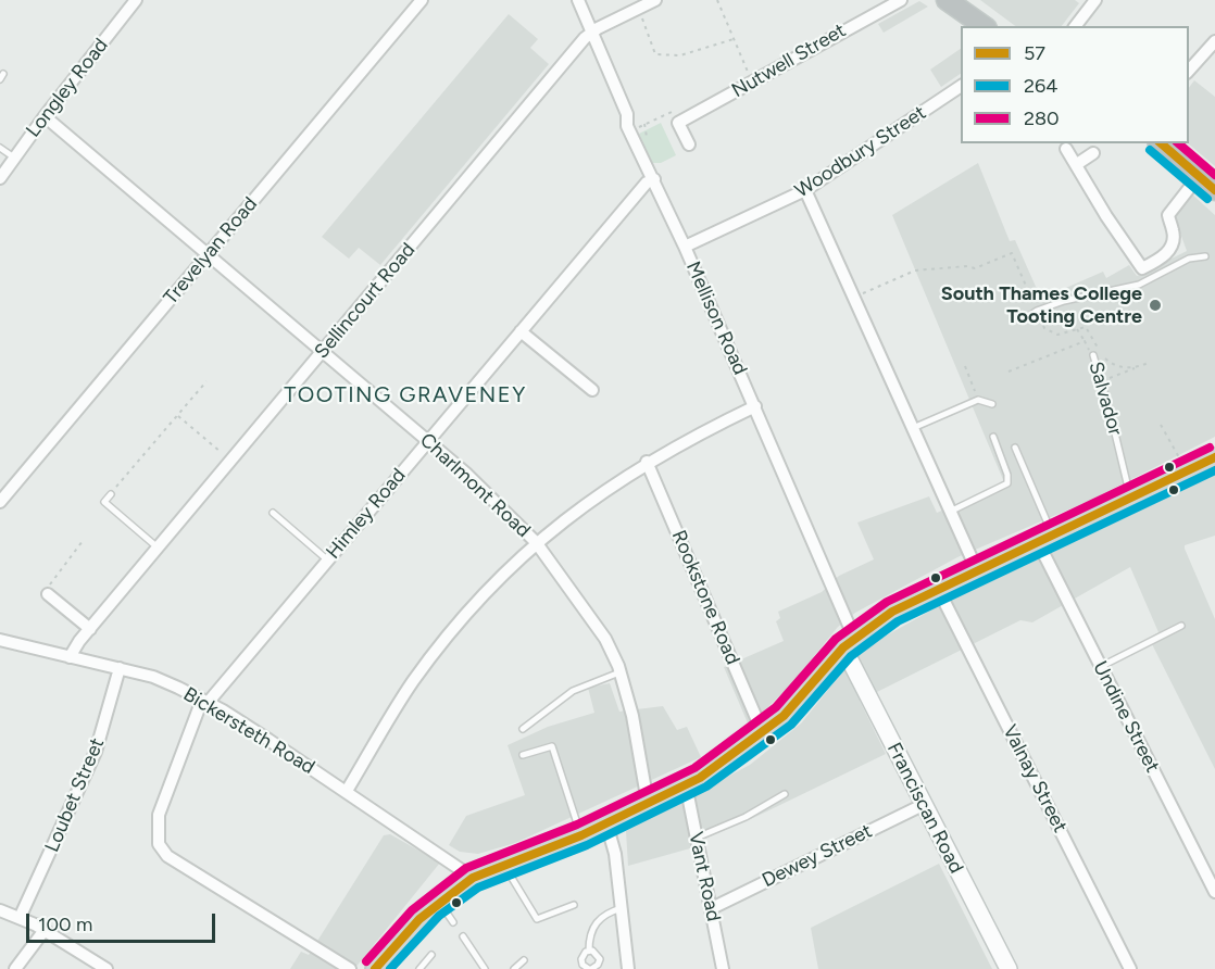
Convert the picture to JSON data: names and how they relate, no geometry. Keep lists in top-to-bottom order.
{
  "streets": {
    "street": [
      "Nutwell Street",
      "Longley Road",
      "Woodbury Street",
      "Trevelyan Road",
      "Sellincourt Road",
      "Mellison Road",
      "Charlmont Road",
      "Himley Road",
      "Rookstone Road",
      "Undine Street",
      "Bickersteth Road",
      "Valnay Street",
      "Loubet Street",
      "Franciscan Road",
      "Dewey Street",
      "Vant Road"
    ],
    "lane": ["Salvador"]
  },
  "crossings": [
    ["Longley Road", "Charlmont Road"],
    ["Woodbury Street", "Mellison Road"],
    ["Trevelyan Road", "Charlmont Road"],
    ["Sellincourt Road", "Mellison Road"],
    ["Sellincourt Road", "Charlmont Road"],
    ["Sellincourt Road", "Bickersteth Road"],
    ["Mellison Road", "Himley Road"],
    ["Mellison Road", "Franciscan Road"],
    ["Charlmont Road", "Himley Road"],
    ["Himley Road", "Bickersteth Road"],
    ["Bickersteth Road", "Loubet Street"],
    ["Franciscan Road", "Dewey Street"],
    ["Dewey Street", "Vant Road"]
  ],
  "districts": ["TOOTING GRAVENEY"],
  "places": ["South Thames College Tooting Centre"],
  "lines": ["transit line 57", "transit line 280", "transit line 264"],
  "legend": ["57", "264", "280"],
  "scale_bar": "100 m"
}
